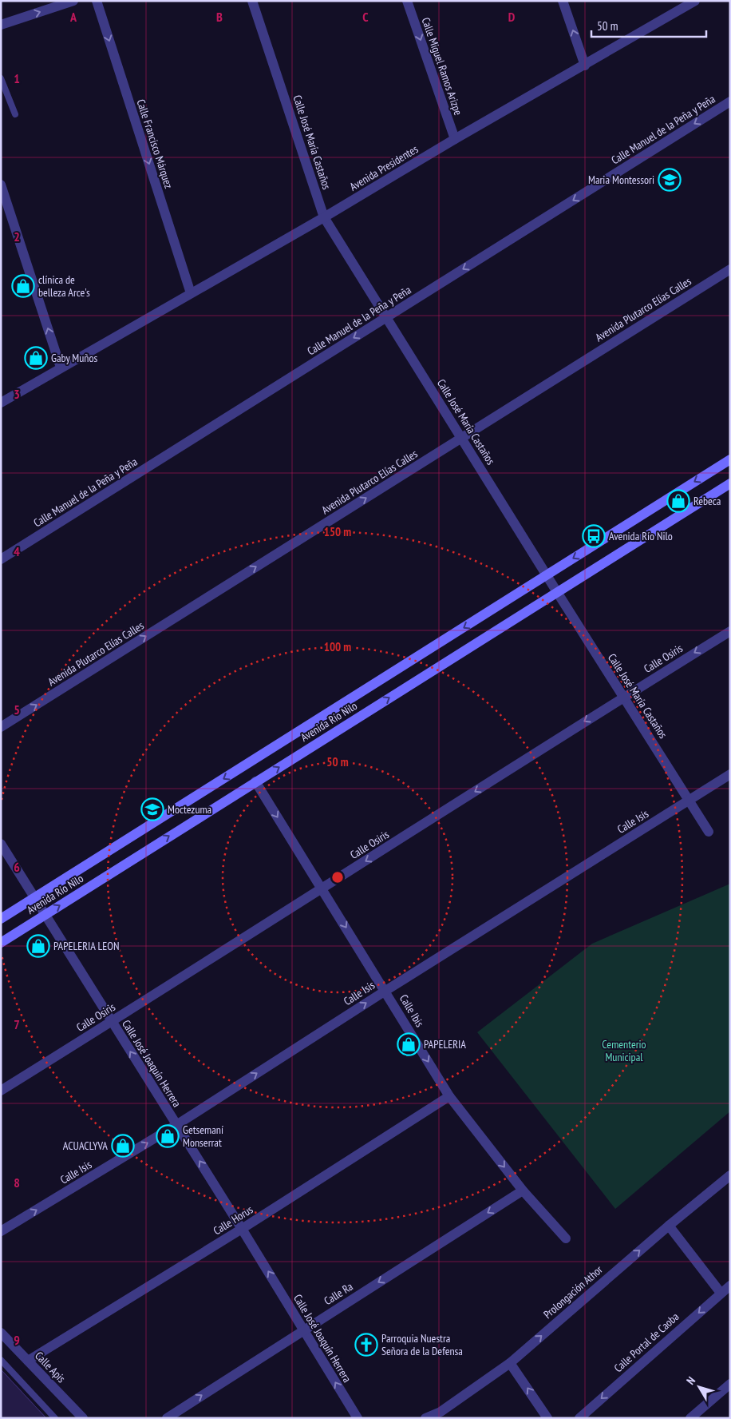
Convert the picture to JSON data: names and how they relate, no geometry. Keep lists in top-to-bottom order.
{
  "streets": {
    "main road": ["Avenida Río Nilo"],
    "street": [
      "Calle Miguel Ramos Arizpe",
      "Calle Manuel de la Peña y Peña",
      "Calle José María Castaños",
      "Calle Francisco Márquez",
      "Avenida Presidentes",
      "Avenida Plutarco Elías Calles",
      "Calle Osiris",
      "Calle Isis",
      "Calle Ibis",
      "Calle José Joaquín Herrera",
      "Calle Horus",
      "Prolongación Athor",
      "Calle Ra",
      "Calle Portal de Caoba",
      "Calle Apis"
    ]
  },
  "crossings": [
    ["Calle Miguel Ramos Arizpe", "Avenida Presidentes"],
    ["Calle Manuel de la Peña y Peña", "Calle José María Castaños"],
    ["Calle José María Castaños", "Avenida Presidentes"],
    ["Calle José María Castaños", "Avenida Plutarco Elías Calles"],
    ["Calle José María Castaños", "Calle Osiris"],
    ["Calle José María Castaños", "Avenida Río Nilo"],
    ["Calle José María Castaños", "Calle Isis"],
    ["Calle Francisco Márquez", "Avenida Presidentes"],
    ["Calle Osiris", "Calle Ibis"],
    ["Calle Osiris", "Calle José Joaquín Herrera"],
    ["Avenida Río Nilo", "Calle Ibis"],
    ["Avenida Río Nilo", "Calle José Joaquín Herrera"],
    ["Calle Isis", "Calle Ibis"],
    ["Calle Isis", "Calle José Joaquín Herrera"],
    ["Calle Ibis", "Calle Horus"],
    ["Calle Ibis", "Calle Ra"],
    ["Calle José Joaquín Herrera", "Calle Horus"],
    ["Calle José Joaquín Herrera", "Calle Ra"],
    ["Calle Horus", "Calle Apis"]
  ],
  "one_way": [
    "Calle Miguel Ramos Arizpe",
    "Calle Manuel de la Peña y Peña",
    "Calle Francisco Márquez",
    "Avenida Plutarco Elías Calles",
    "Calle Osiris",
    "Calle Isis",
    "Calle Ibis",
    "Calle José Joaquín Herrera",
    "Prolongación Athor",
    "Calle Portal de Caoba"
  ],
  "parks": ["Cementerio Municipal"],
  "places": {
    "school or university": ["Maria Montessori", "Moctezuma"],
    "shop": [
      "clínica de belleza Arce's",
      "Gaby Muños",
      "Rebeca",
      "PAPELERIA LEON",
      "PAPELERIA",
      "Getsemaní Monserrat",
      "ACUACLYVA"
    ],
    "bus stop": ["Avenida Río Nilo"],
    "church": ["Parroquia Nuestra Señora de la Defensa"]
  },
  "scale_bar": "50 m",
  "north": "top left",
  "grid": {
    "columns": [
      "A",
      "B",
      "C",
      "D"
    ],
    "rows": [
      "1",
      "2",
      "3",
      "4",
      "5",
      "6",
      "7",
      "8",
      "9"
    ]
  },
  "rings": ["150 m", "100 m", "50 m"]
}
